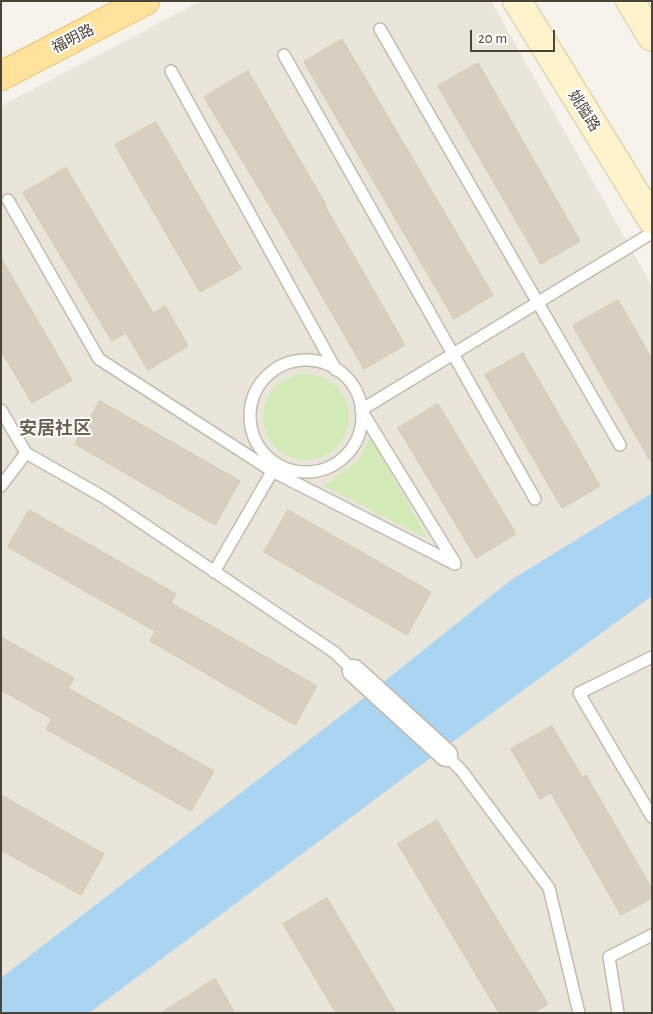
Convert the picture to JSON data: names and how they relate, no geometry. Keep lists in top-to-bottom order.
{
  "streets": {
    "main road": ["福明路", "姚隘路"]
  },
  "districts": ["安居社区"],
  "scale_bar": "20 m"
}
